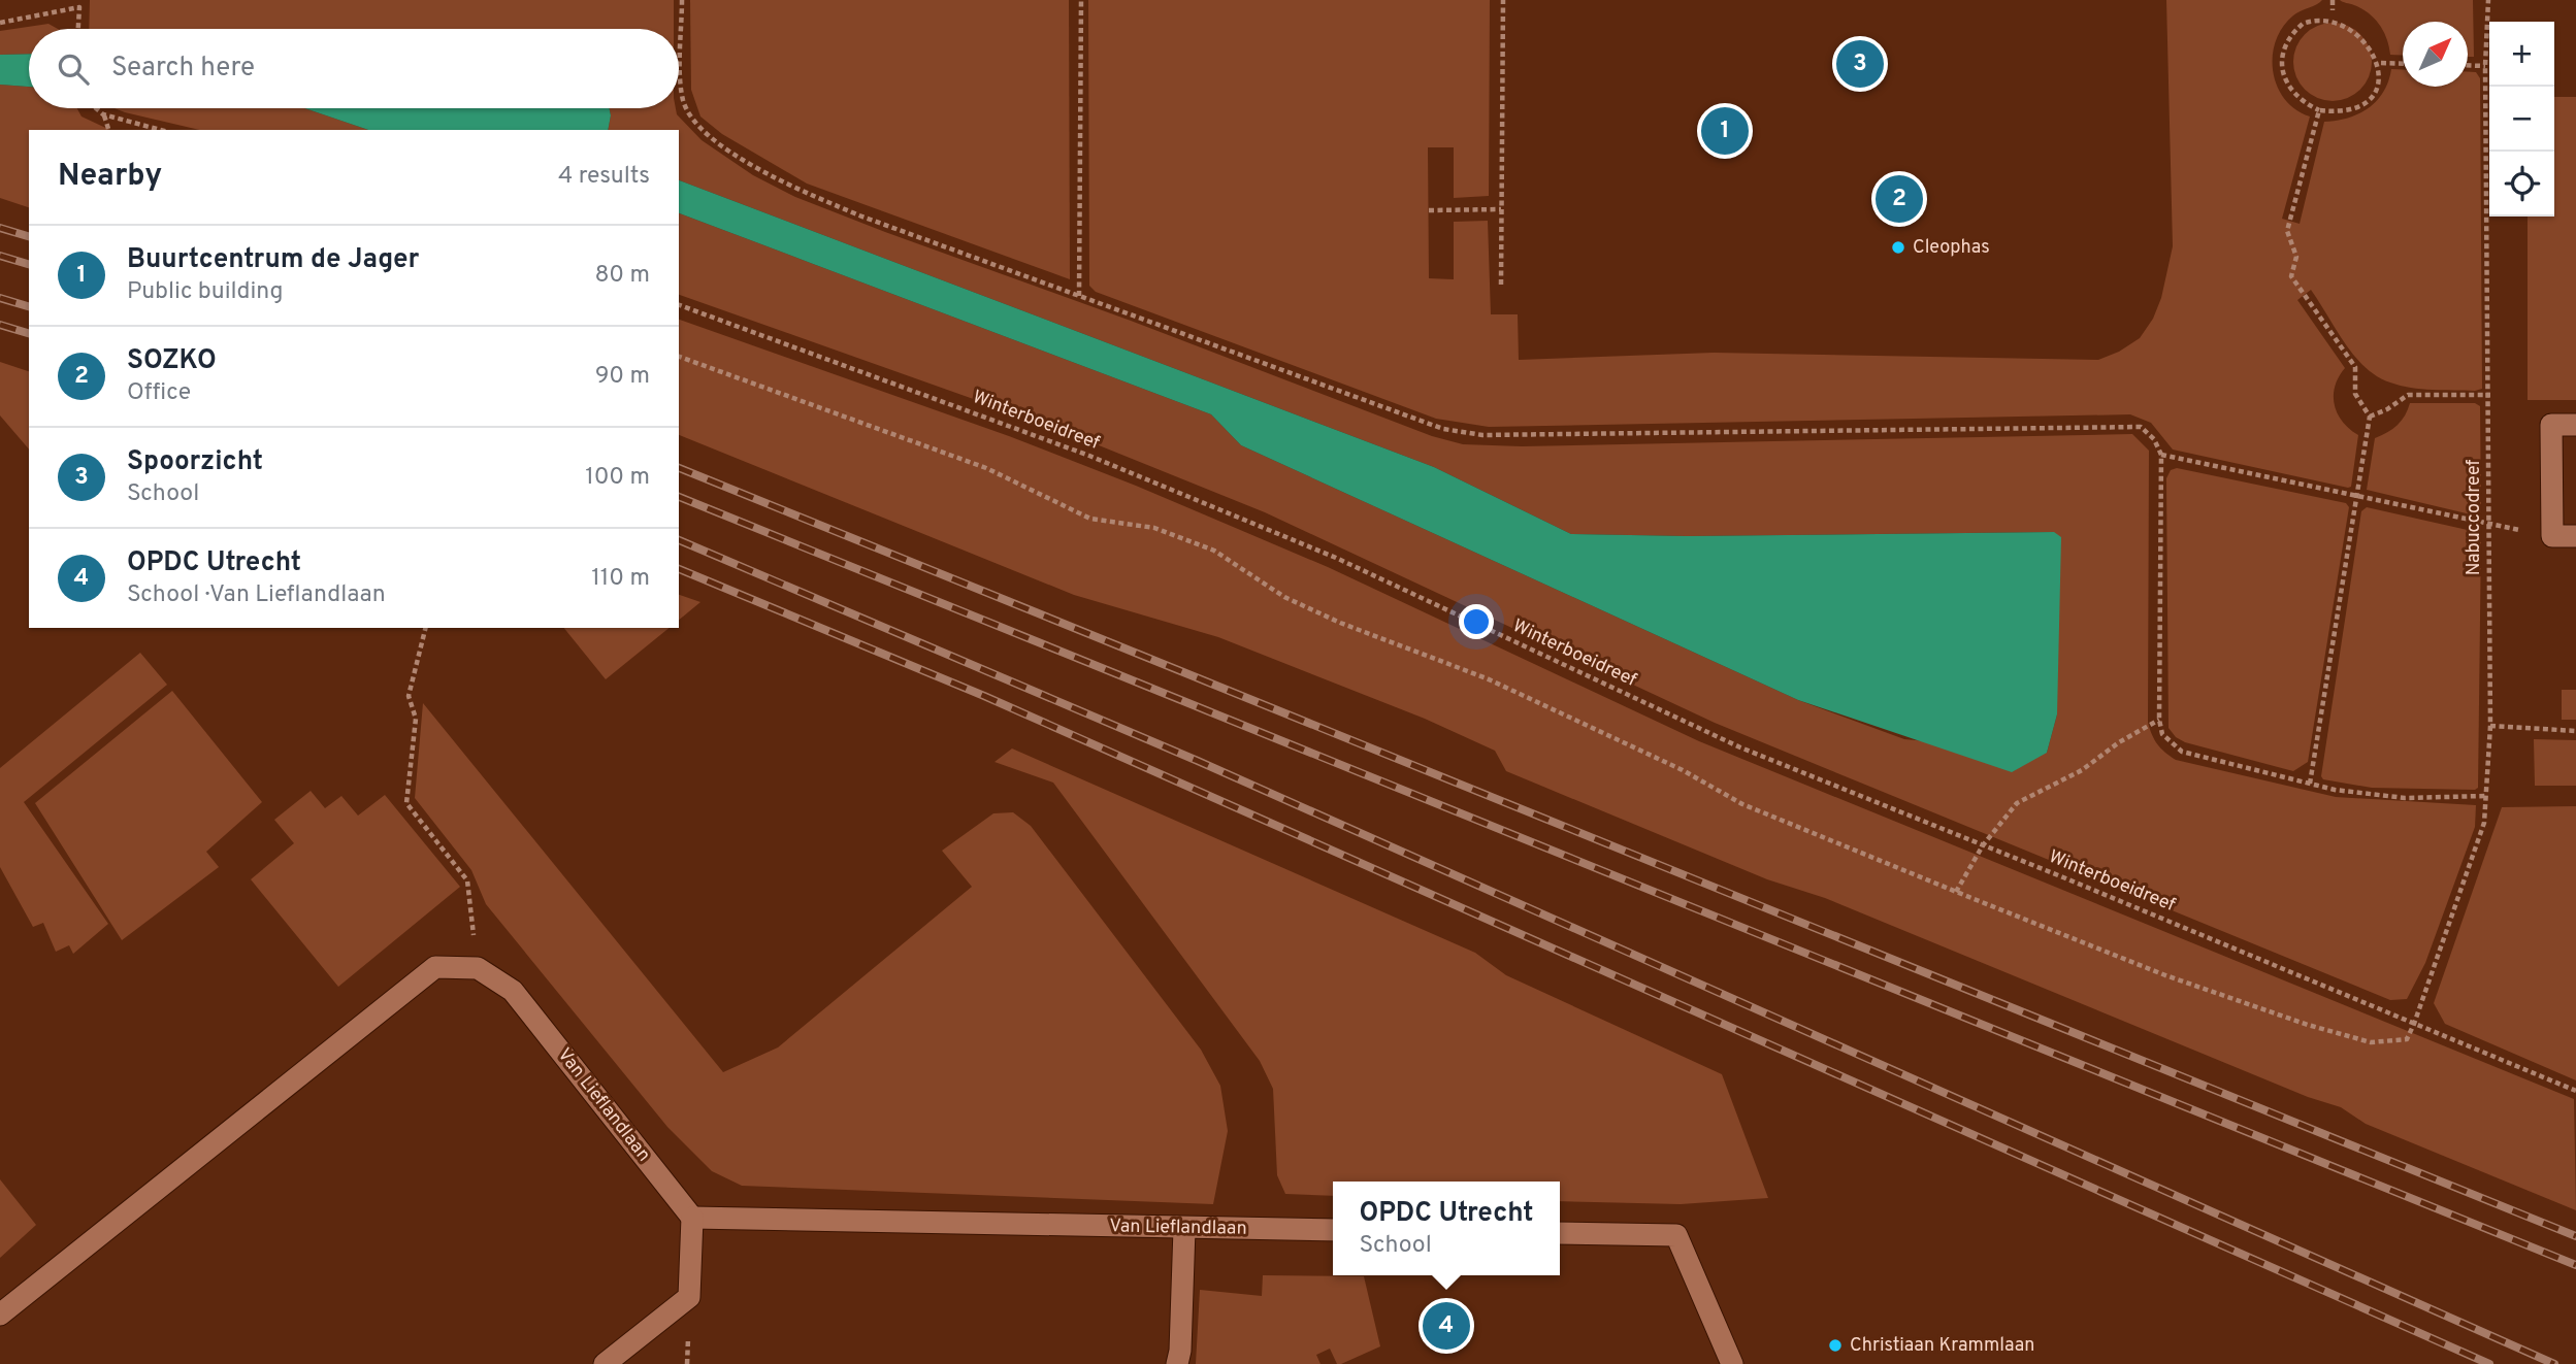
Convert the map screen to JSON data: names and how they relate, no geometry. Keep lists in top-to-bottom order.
{
  "streets": {
    "street": ["Van Lieflandlaan"],
    "path": ["Winterboeidreef", "Nabuccodreef"]
  },
  "crossings": [
    ["Winterboeidreef", "Nabuccodreef"]
  ],
  "places": ["Cleophas", "Christiaan Krammlaan"],
  "north": "top right",
  "page": {
    "map_buttons": ["+", "−"],
    "search": "Search here",
    "pins": [
      "3",
      "1",
      "2",
      "4"
    ],
    "heading": ["Nearby", "4 results"],
    "list": [
      {
        "mark": "1",
        "name": "Buurtcentrum de Jager",
        "note": "Public building",
        "value": "80 m"
      },
      {
        "mark": "2",
        "name": "SOZKO",
        "note": "Office",
        "value": "90 m"
      },
      {
        "mark": "3",
        "name": "Spoorzicht",
        "note": "School",
        "value": "100 m"
      },
      {
        "mark": "4",
        "name": "OPDC Utrecht",
        "note": "School · Van Lieflandlaan",
        "value": "110 m"
      }
    ],
    "popup": ["OPDC Utrecht", "School"]
  }
}
